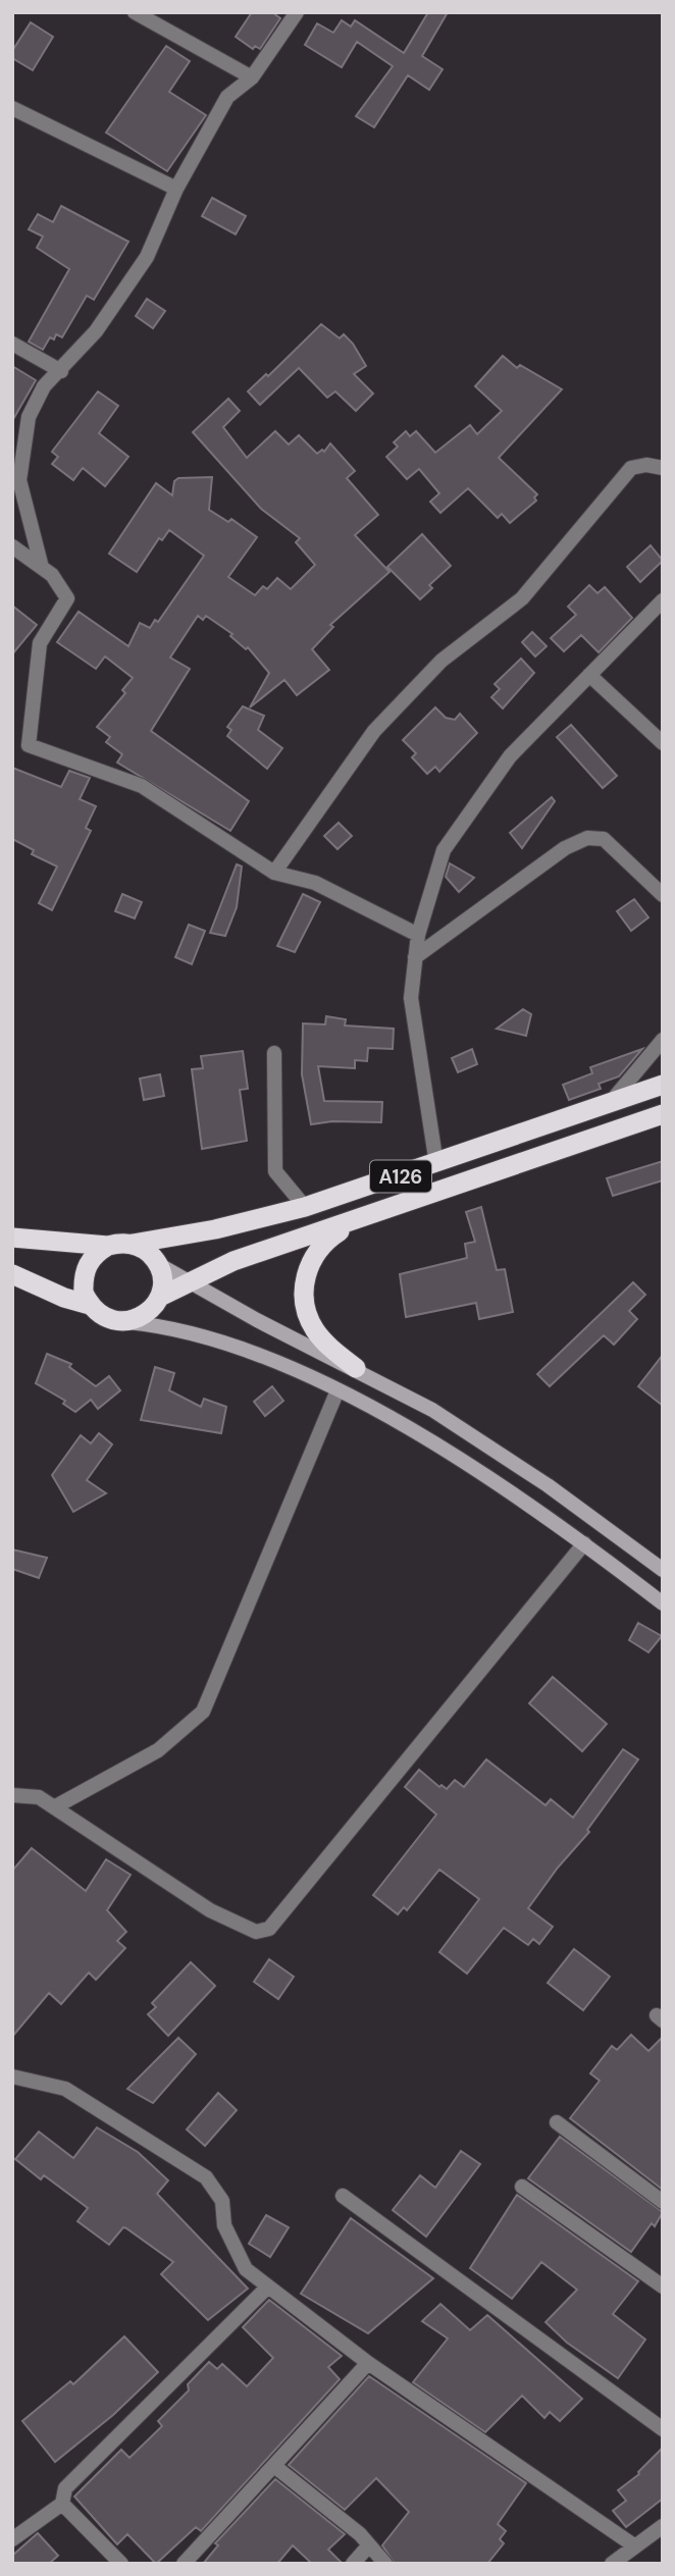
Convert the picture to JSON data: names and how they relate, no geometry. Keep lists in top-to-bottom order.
{
  "streets": {
    "highway": ["A126"]
  }
}
